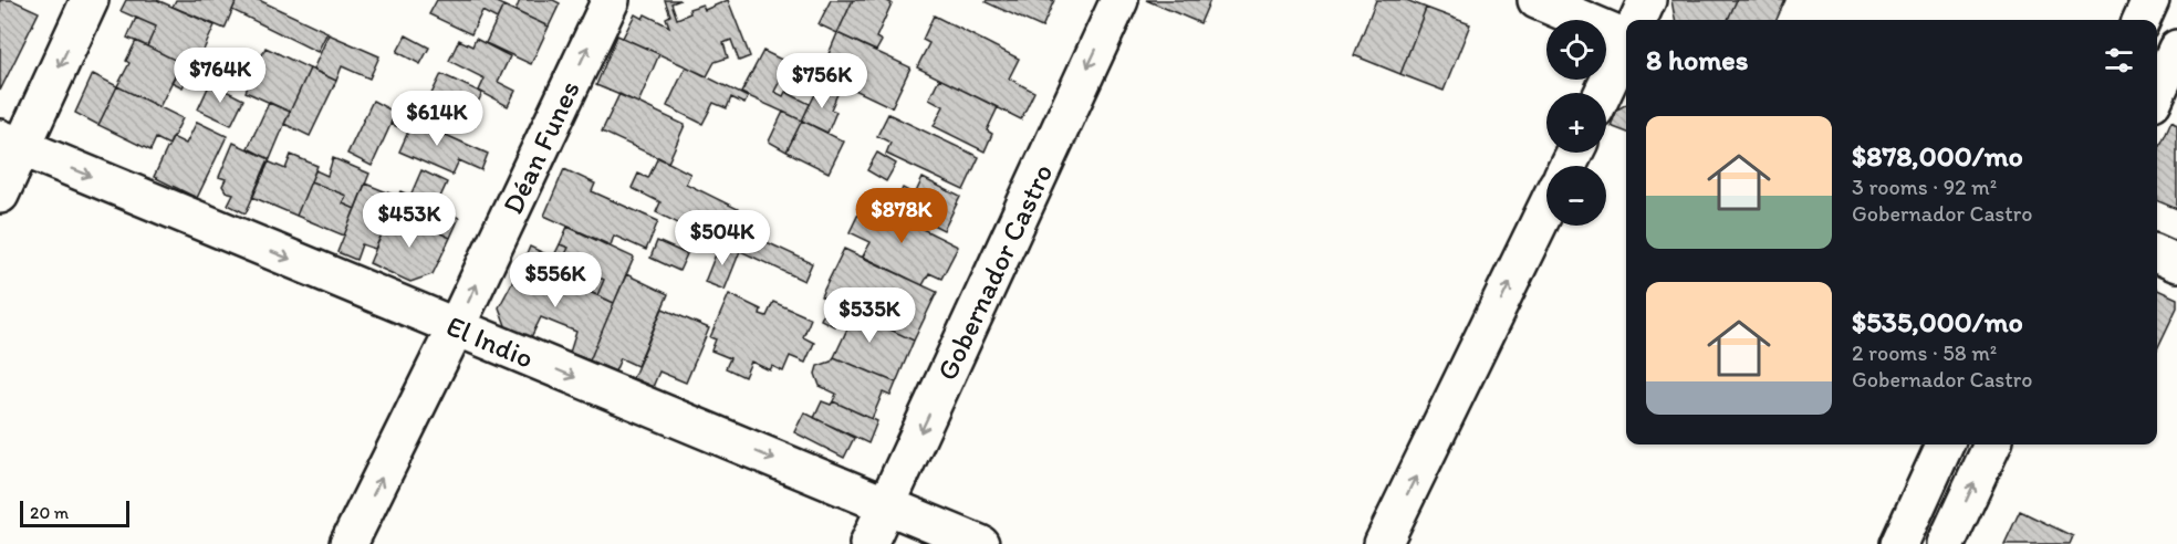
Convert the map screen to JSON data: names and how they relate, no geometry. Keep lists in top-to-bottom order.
{
  "streets": {
    "street": ["Déan Funes", "Gobernador Castro", "El Indio"]
  },
  "crossings": [
    ["Déan Funes", "El Indio"],
    ["Gobernador Castro", "El Indio"]
  ],
  "one_way": ["Déan Funes", "Gobernador Castro", "El Indio"],
  "scale_bar": "20 m",
  "page": {
    "map_buttons": ["+", "−"],
    "heading": "8 homes",
    "price": [
      "$764K",
      "$756K",
      "$614K",
      "$878K",
      "$453K",
      "$504K",
      "$556K",
      "$535K"
    ],
    "list": [
      {
        "name": "$878,000/mo",
        "note": "3 rooms · 92 m² · Gobernador Castro"
      },
      {
        "name": "$535,000/mo",
        "note": "2 rooms · 58 m² · Gobernador Castro"
      }
    ],
    "scale": "20 m"
  }
}
